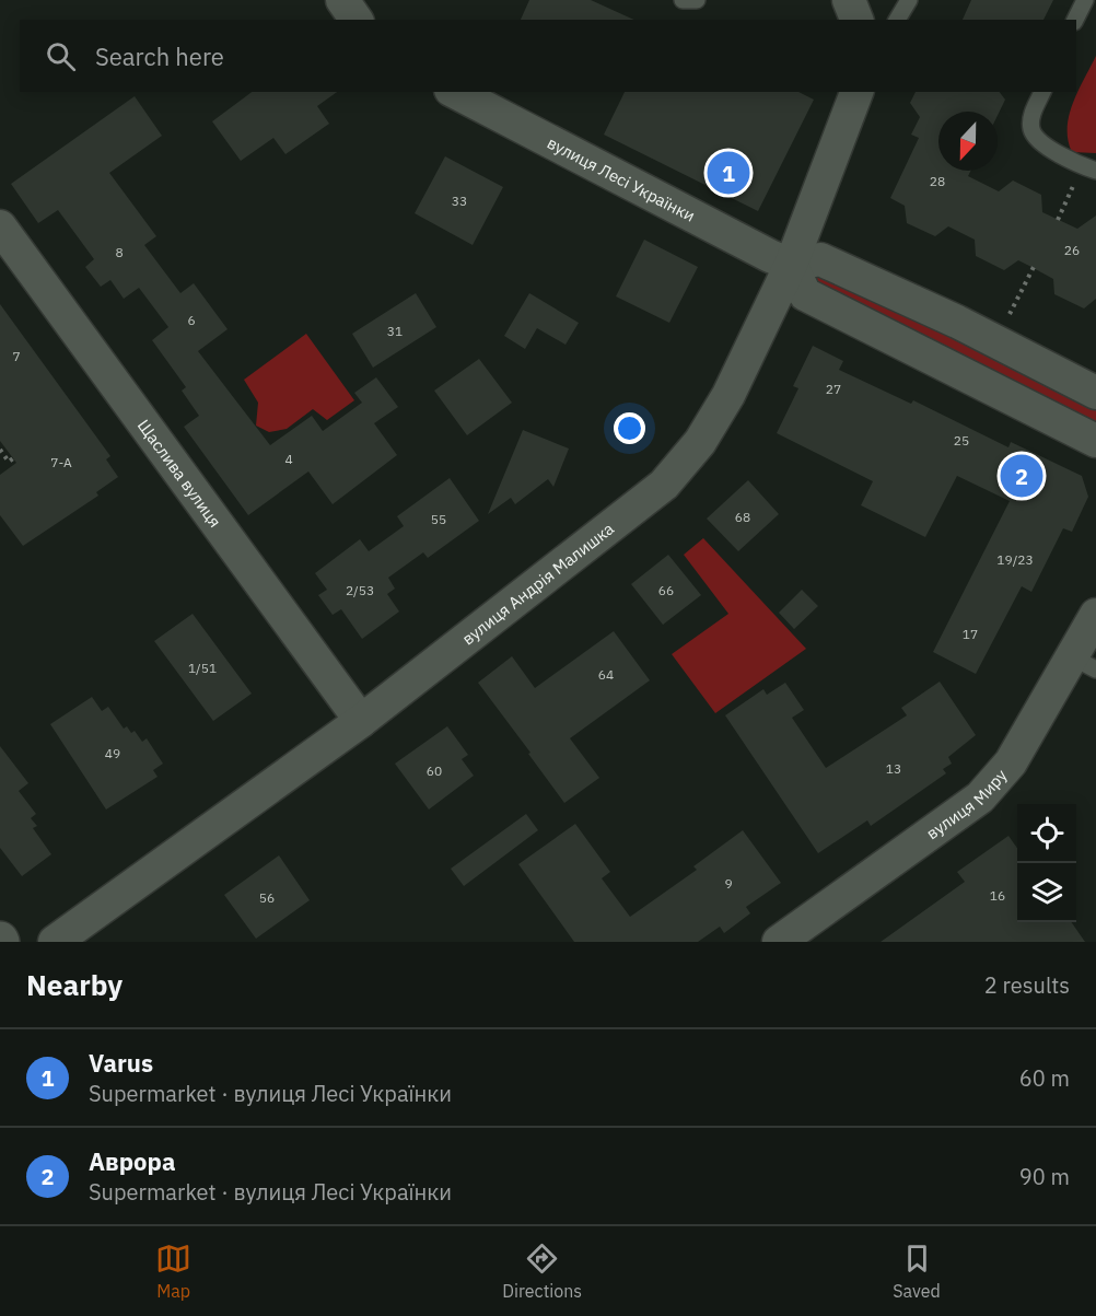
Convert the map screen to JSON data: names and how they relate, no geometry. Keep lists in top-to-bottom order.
{
  "streets": {
    "street": [
      "вулиця Лесі Українки",
      "Щаслива вулиця",
      "вулиця Андрія Малишка",
      "вулиця Миру"
    ]
  },
  "crossings": [
    ["вулиця Лесі Українки", "вулиця Андрія Малишка"],
    ["Щаслива вулиця", "вулиця Андрія Малишка"]
  ],
  "house_numbers": [
    "28",
    "33",
    "26",
    "8",
    "6",
    "31",
    "7",
    "27",
    "25",
    "4",
    "7-А",
    "68",
    "55",
    "19/23",
    "2/53",
    "66",
    "17",
    "1/51",
    "64",
    "49",
    "13",
    "60",
    "9",
    "16",
    "56"
  ],
  "north": "bottom",
  "page": {
    "search": "Search here",
    "pins": ["1", "2"],
    "heading": ["Nearby", "2 results"],
    "list": [
      {
        "mark": "1",
        "name": "Varus",
        "note": "Supermarket · вулиця Лесі Українки",
        "value": "60 m"
      },
      {
        "mark": "2",
        "name": "Аврора",
        "note": "Supermarket · вулиця Лесі Українки",
        "value": "90 m"
      }
    ],
    "nav": ["Map", "Directions", "Saved"]
  }
}
